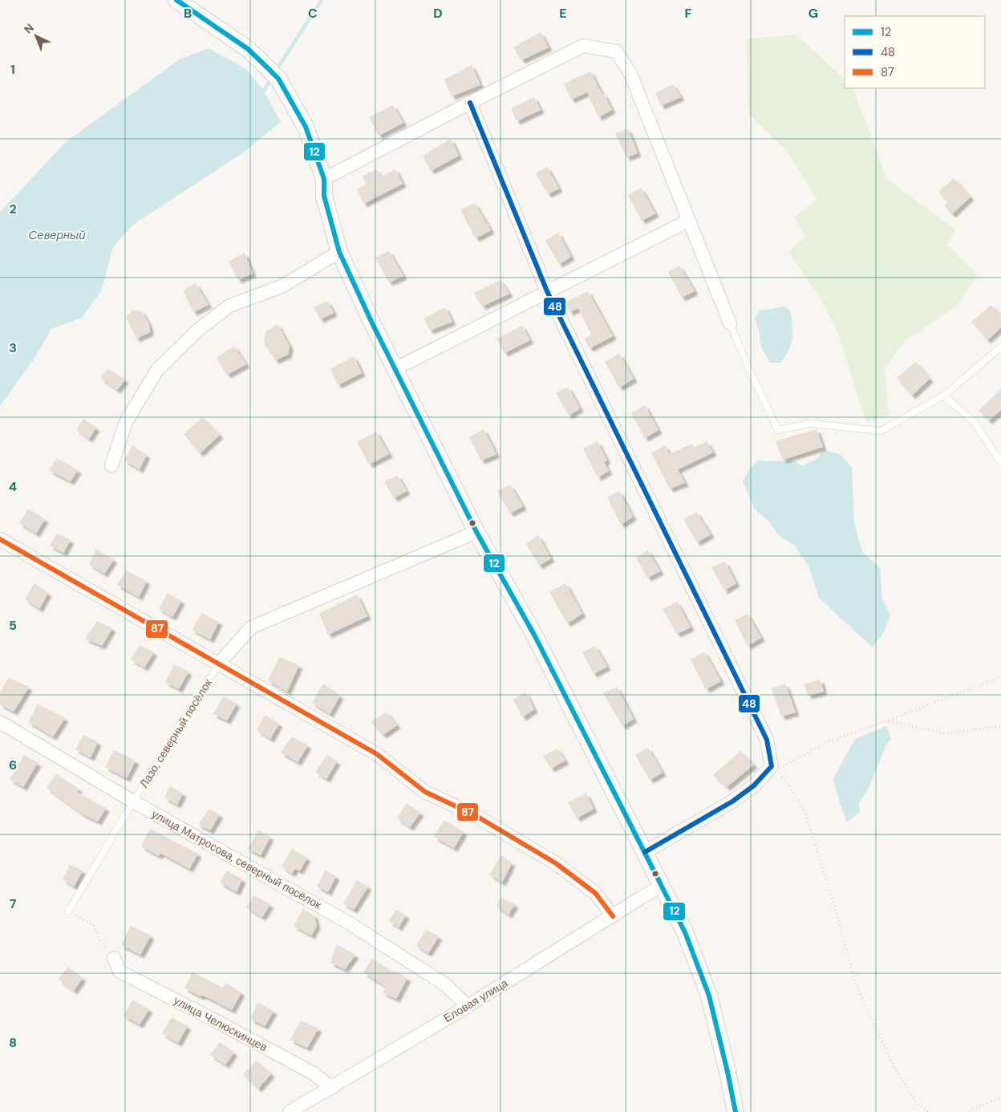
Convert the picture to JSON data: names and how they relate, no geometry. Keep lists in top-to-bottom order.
{
  "streets": {
    "street": [
      "Лазо, северный посёлок",
      "улица Матросова, северный посёлок",
      "Еловая улица",
      "улица Челюскинцев"
    ]
  },
  "crossings": [
    ["Лазо, северный посёлок", "улица Матросова, северный посёлок"],
    ["улица Матросова, северный посёлок", "Еловая улица"],
    ["Еловая улица", "улица Челюскинцев"]
  ],
  "water": ["Северный"],
  "lines": ["transit line 12", "transit line 48", "transit line 87"],
  "legend": ["12", "48", "87"],
  "north": "top left",
  "grid": {
    "columns": [
      "B",
      "C",
      "D",
      "E",
      "F",
      "G"
    ],
    "rows": [
      "1",
      "2",
      "3",
      "4",
      "5",
      "6",
      "7",
      "8"
    ]
  }
}
